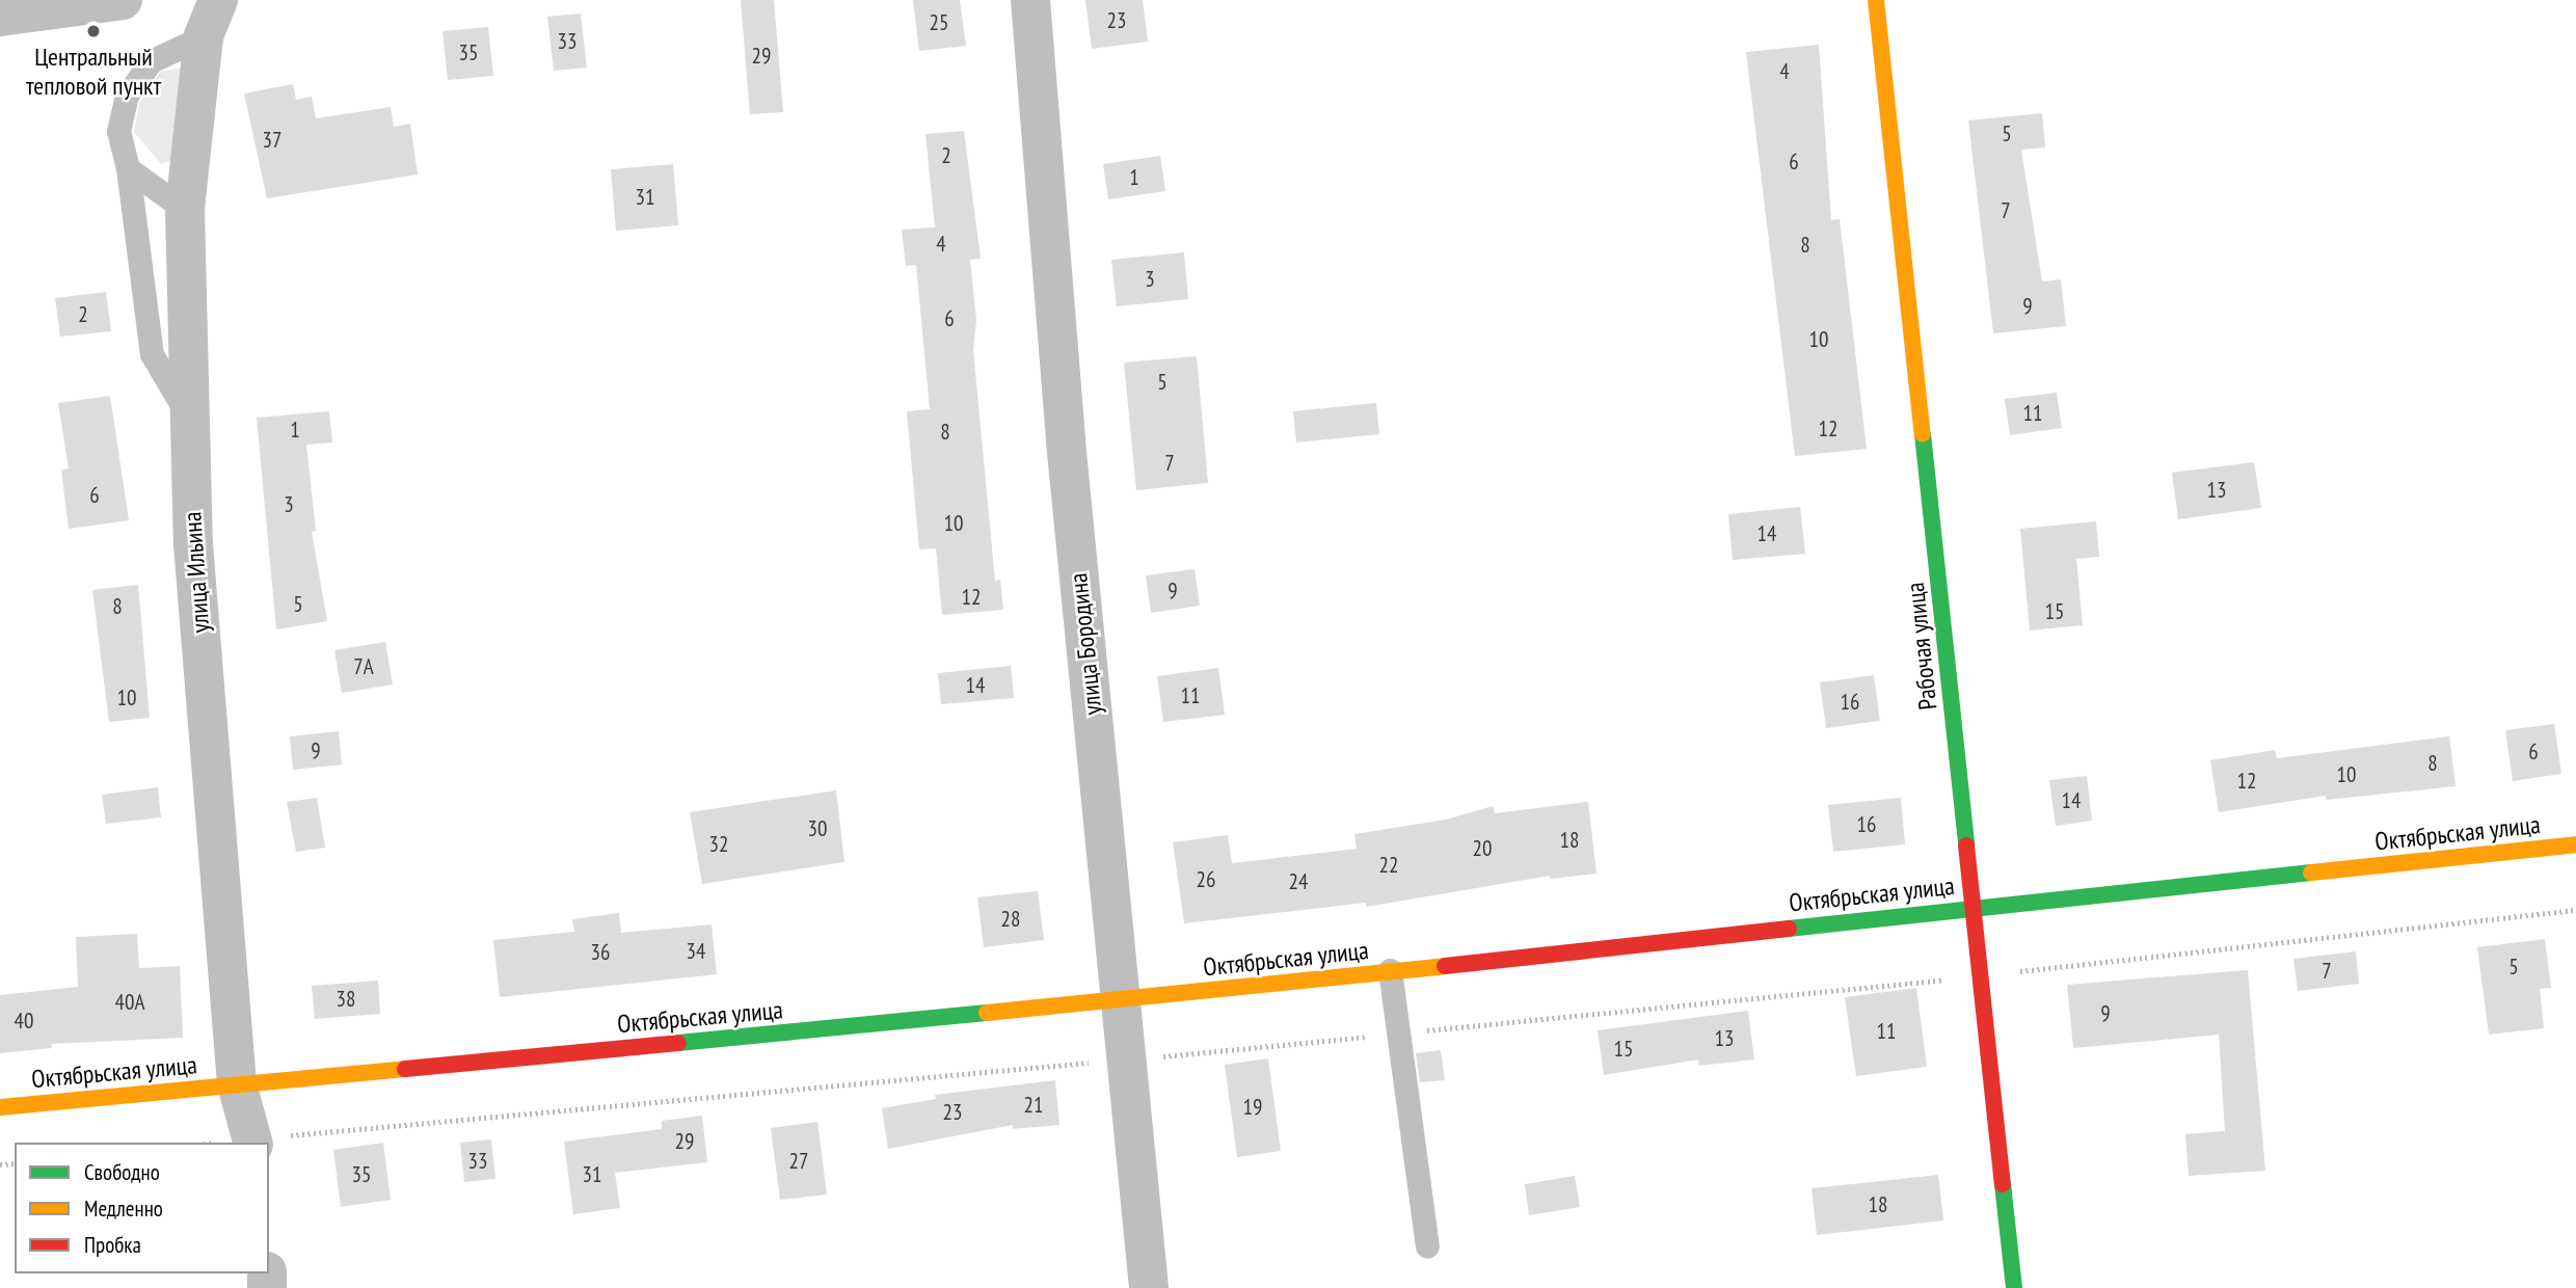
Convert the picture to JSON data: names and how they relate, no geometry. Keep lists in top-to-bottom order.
{
  "streets": {
    "street": [
      "улица Ильина",
      "улица Бородина",
      "Рабочая улица",
      "Октябрьская улица"
    ]
  },
  "crossings": [
    ["улица Ильина", "Октябрьская улица"],
    ["улица Бородина", "Октябрьская улица"],
    ["Рабочая улица", "Октябрьская улица"]
  ],
  "places": ["Центральный тепловой пункт"],
  "house_numbers": [
    "23",
    "25",
    "33",
    "35",
    "29",
    "4",
    "5",
    "37",
    "2",
    "6",
    "1",
    "31",
    "7",
    "4",
    "8",
    "3",
    "9",
    "2",
    "6",
    "10",
    "5",
    "11",
    "12",
    "1",
    "8",
    "7",
    "13",
    "6",
    "3",
    "10",
    "14",
    "9",
    "12",
    "5",
    "8",
    "15",
    "7А",
    "14",
    "11",
    "10",
    "16",
    "9",
    "6",
    "8",
    "10",
    "12",
    "14",
    "16",
    "30",
    "18",
    "32",
    "20",
    "22",
    "26",
    "24",
    "28",
    "34",
    "36",
    "5",
    "7",
    "38",
    "40А",
    "9",
    "40",
    "11",
    "13",
    "15",
    "21",
    "19",
    "23",
    "29",
    "33",
    "27",
    "35",
    "31",
    "18"
  ],
  "legend": ["Свободно", "Медленно", "Пробка"]
}
